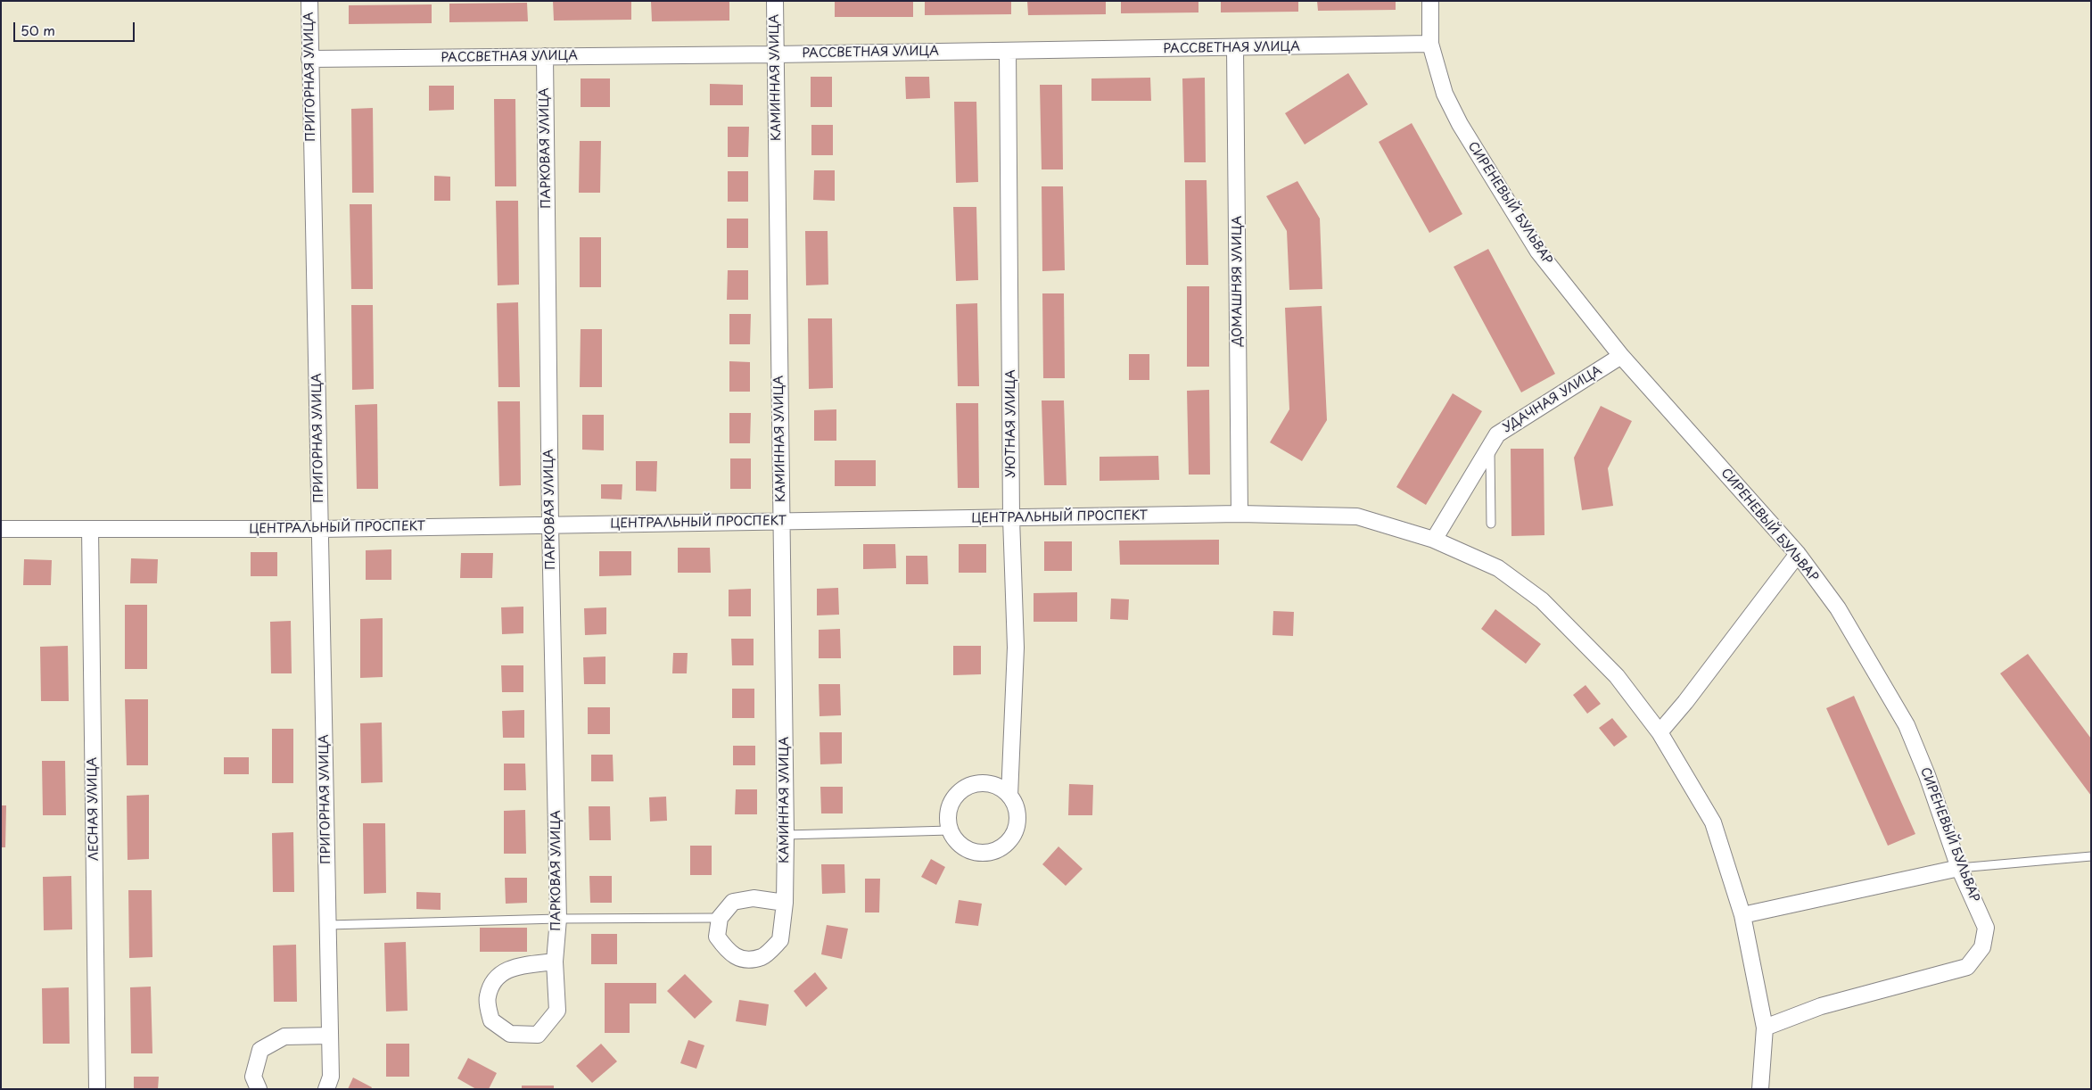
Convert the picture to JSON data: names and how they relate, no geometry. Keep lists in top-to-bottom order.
{
  "streets": {
    "street": [
      "РАССВЕТНАЯ УЛИЦА",
      "ПРИГОРНАЯ УЛИЦА",
      "КАМИННАЯ УЛИЦА",
      "ПАРКОВАЯ УЛИЦА",
      "СИРЕНЕВЫЙ БУЛЬВАР",
      "ДОМАШНЯЯ УЛИЦА",
      "УДАЧНАЯ УЛИЦА",
      "УЮТНАЯ УЛИЦА",
      "ЦЕНТРАЛЬНЫЙ ПРОСПЕКТ",
      "ЛЕСНАЯ УЛИЦА"
    ]
  },
  "crossings": [
    ["РАССВЕТНАЯ УЛИЦА", "ПРИГОРНАЯ УЛИЦА"],
    ["РАССВЕТНАЯ УЛИЦА", "КАМИННАЯ УЛИЦА"],
    ["РАССВЕТНАЯ УЛИЦА", "ПАРКОВАЯ УЛИЦА"],
    ["РАССВЕТНАЯ УЛИЦА", "СИРЕНЕВЫЙ БУЛЬВАР"],
    ["РАССВЕТНАЯ УЛИЦА", "ДОМАШНЯЯ УЛИЦА"],
    ["РАССВЕТНАЯ УЛИЦА", "УЮТНАЯ УЛИЦА"],
    ["ПРИГОРНАЯ УЛИЦА", "ЦЕНТРАЛЬНЫЙ ПРОСПЕКТ"],
    ["КАМИННАЯ УЛИЦА", "ЦЕНТРАЛЬНЫЙ ПРОСПЕКТ"],
    ["ПАРКОВАЯ УЛИЦА", "ЦЕНТРАЛЬНЫЙ ПРОСПЕКТ"],
    ["СИРЕНЕВЫЙ БУЛЬВАР", "УДАЧНАЯ УЛИЦА"],
    ["СИРЕНЕВЫЙ БУЛЬВАР", "ЦЕНТРАЛЬНЫЙ ПРОСПЕКТ"],
    ["ДОМАШНЯЯ УЛИЦА", "ЦЕНТРАЛЬНЫЙ ПРОСПЕКТ"],
    ["УДАЧНАЯ УЛИЦА", "ЦЕНТРАЛЬНЫЙ ПРОСПЕКТ"],
    ["УЮТНАЯ УЛИЦА", "ЦЕНТРАЛЬНЫЙ ПРОСПЕКТ"],
    ["ЦЕНТРАЛЬНЫЙ ПРОСПЕКТ", "ЛЕСНАЯ УЛИЦА"]
  ],
  "scale_bar": "50 m"
}
